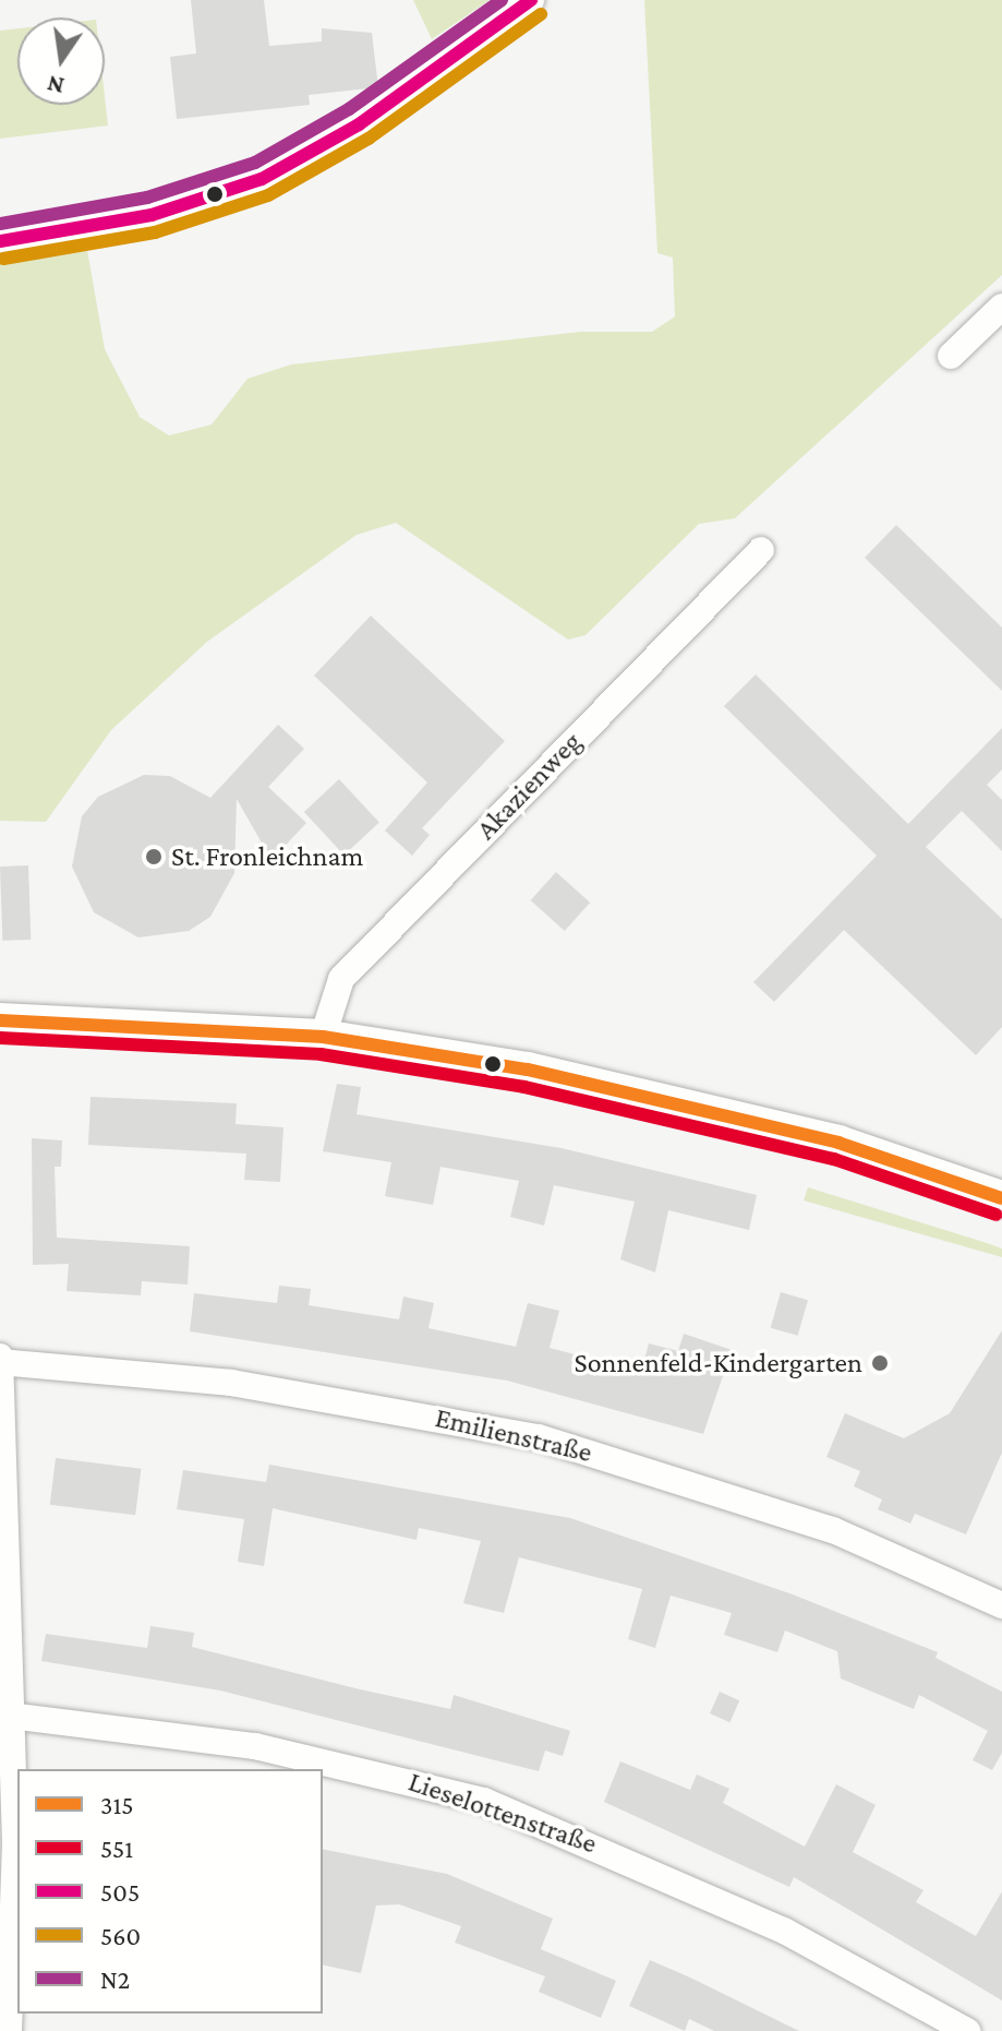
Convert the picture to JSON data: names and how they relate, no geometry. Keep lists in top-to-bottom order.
{
  "streets": {
    "street": ["Akazienweg", "Emilienstraße", "Lieselottenstraße"]
  },
  "places": ["St. Fronleichnam", "Sonnenfeld-Kindergarten"],
  "lines": [
    "transit line 505",
    "transit line N2",
    "transit line 560",
    "transit line 315",
    "transit line 551"
  ],
  "legend": [
    "315",
    "551",
    "505",
    "560",
    "N2"
  ],
  "north": "bottom"
}
